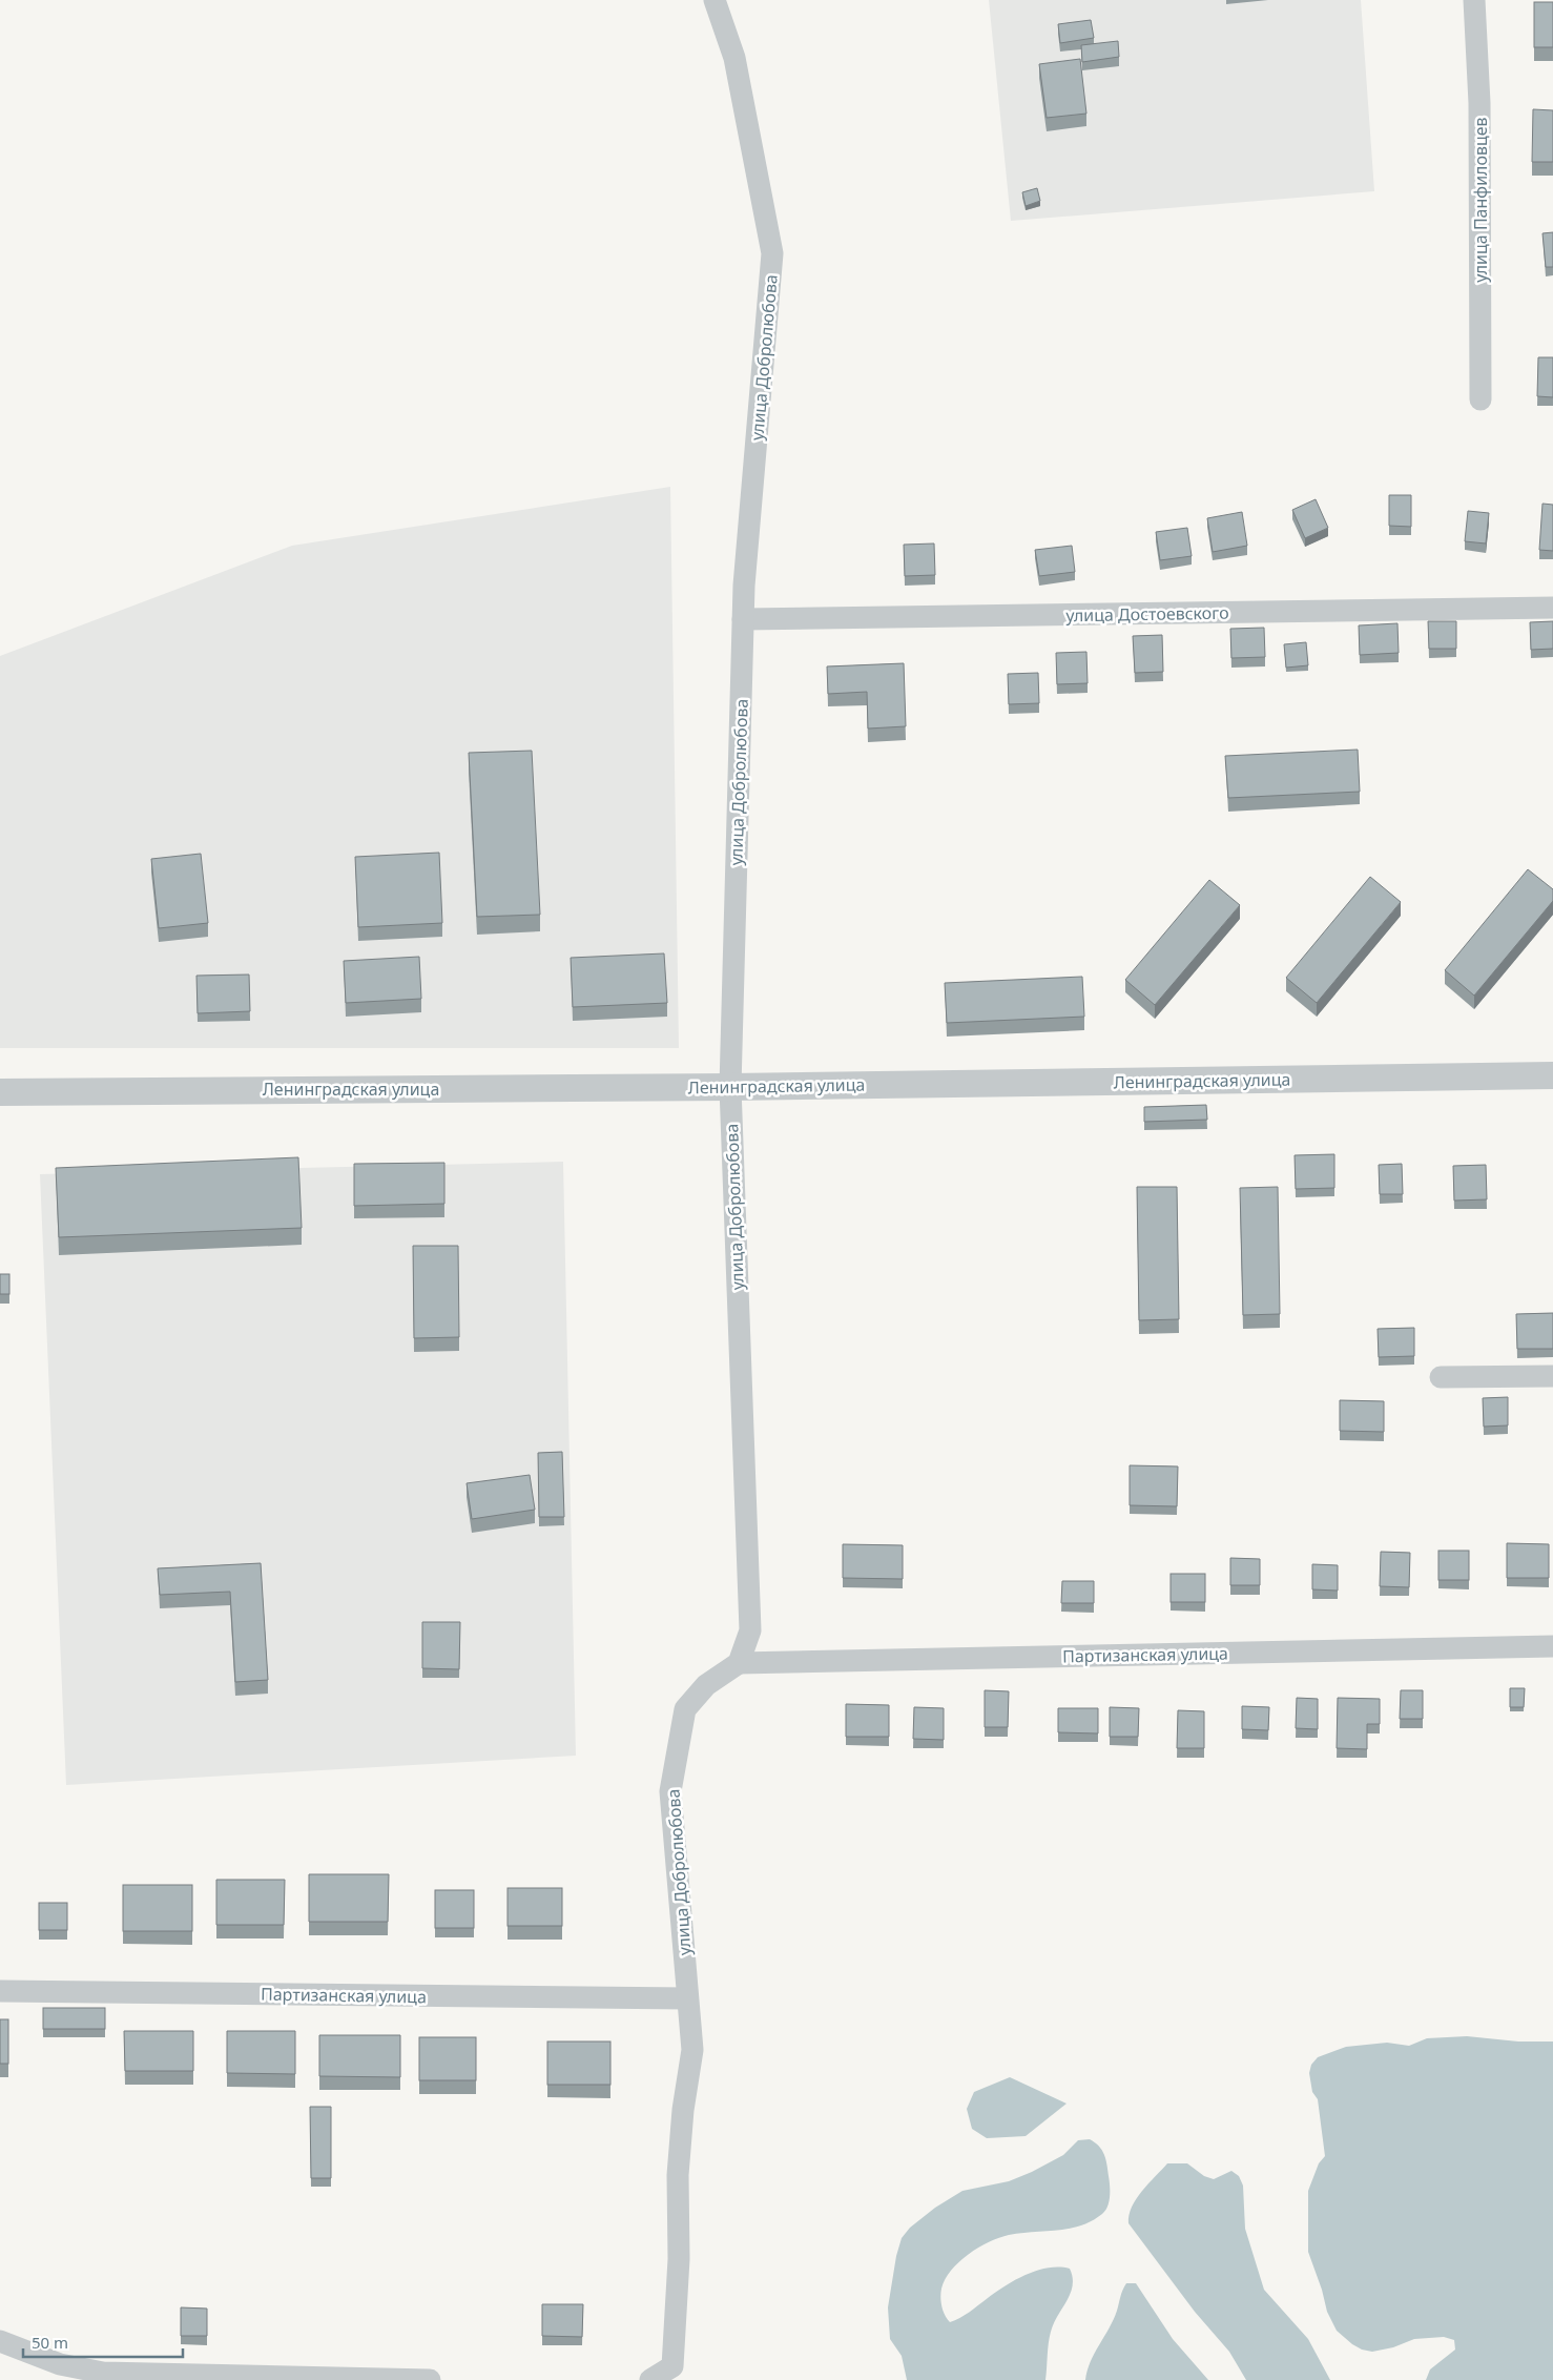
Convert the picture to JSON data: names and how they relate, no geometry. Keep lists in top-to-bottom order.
{
  "streets": {
    "street": [
      "улица Панфиловцев",
      "улица Добролюбова",
      "улица Достоевского",
      "Ленинградская улица",
      "Партизанская улица"
    ]
  },
  "crossings": [
    ["улица Добролюбова", "улица Достоевского"],
    ["улица Добролюбова", "Ленинградская улица"],
    ["улица Добролюбова", "Партизанская улица"]
  ],
  "scale_bar": "50 m"
}
